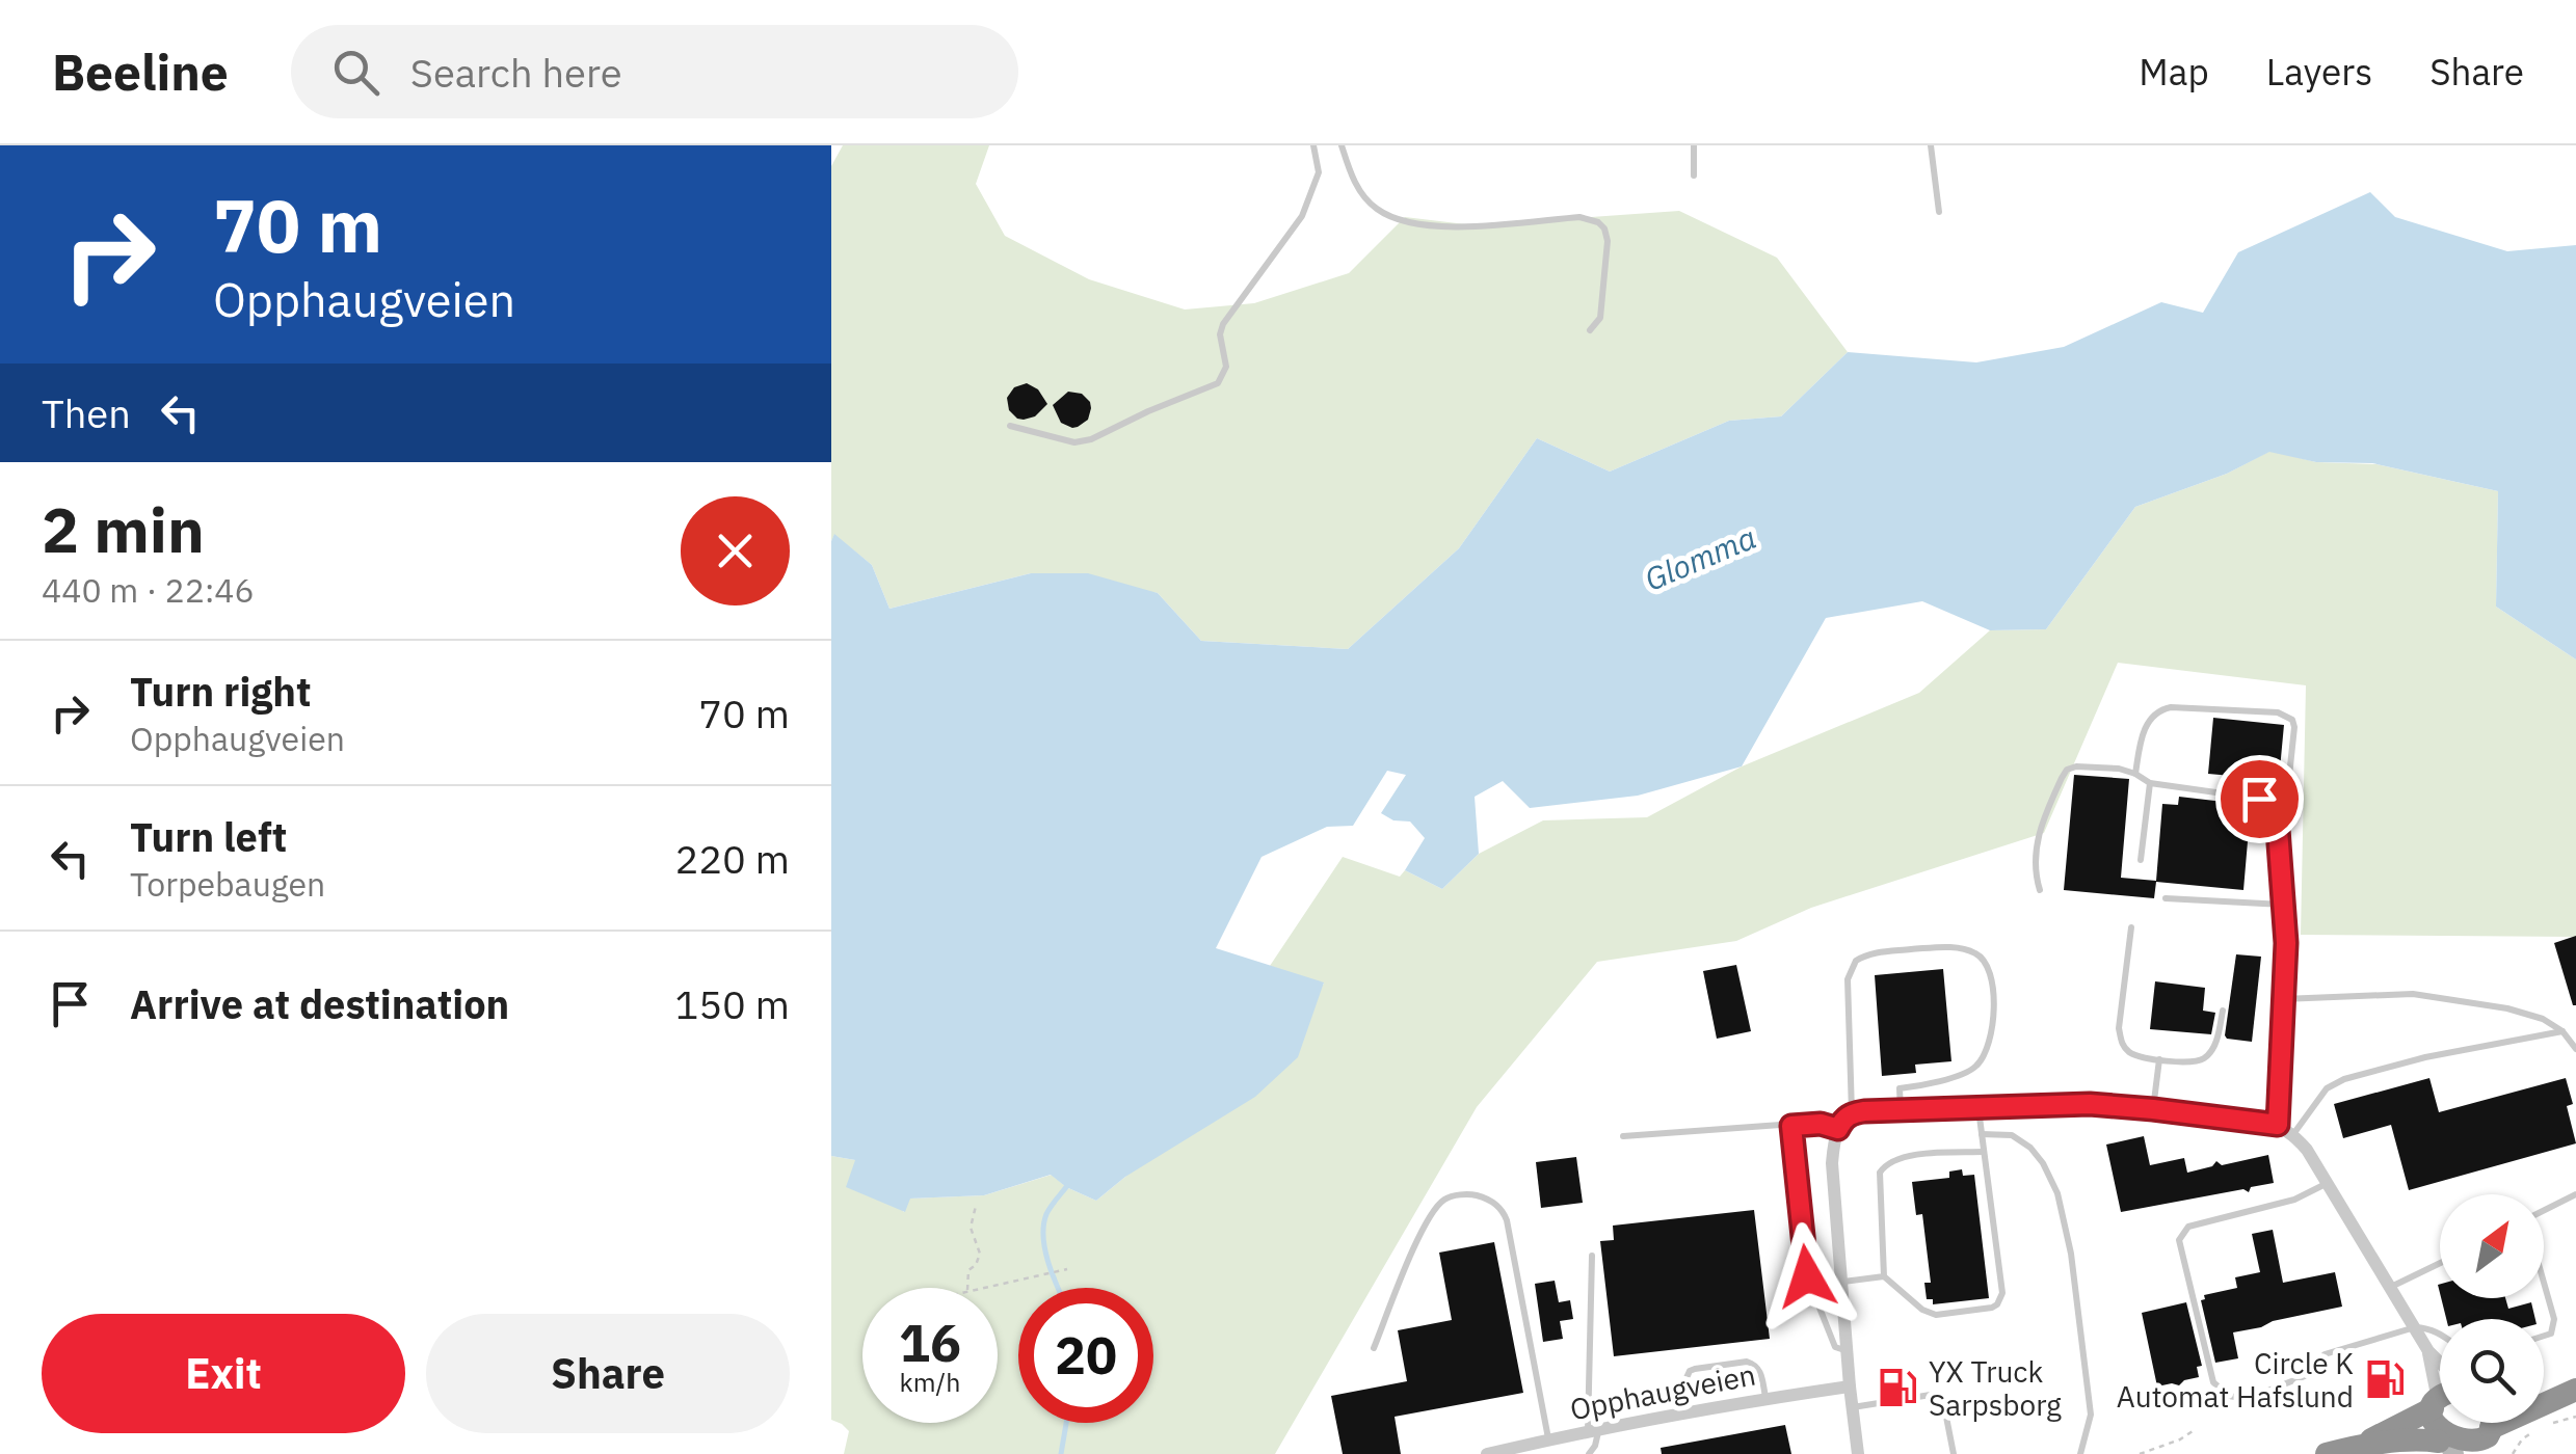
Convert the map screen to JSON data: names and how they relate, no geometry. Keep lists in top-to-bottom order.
{
  "streets": {
    "street": ["Opphaugveien"]
  },
  "water": ["Glomma"],
  "places": {
    "fuel station": ["Circle K Automat Hafslund", "YX Truck Sarpsborg"]
  },
  "north": "top right",
  "page": {
    "header": "Beeline",
    "search": "Search here",
    "nav": ["Map", "Layers", "Share"],
    "turn": ["70 m", "Opphaugveien"],
    "then": "Then",
    "heading": ["2 min", "440 m · 22:46"],
    "list": [
      {
        "name": "Turn right",
        "note": "Opphaugveien",
        "value": "70 m"
      },
      {
        "name": "Turn left",
        "note": "Torpebaugen",
        "value": "220 m"
      },
      {
        "name": "Arrive at destination",
        "value": "150 m"
      }
    ],
    "speed": "16 km/h",
    "limit": "20",
    "buttons": ["Exit", "Share"]
  }
}
